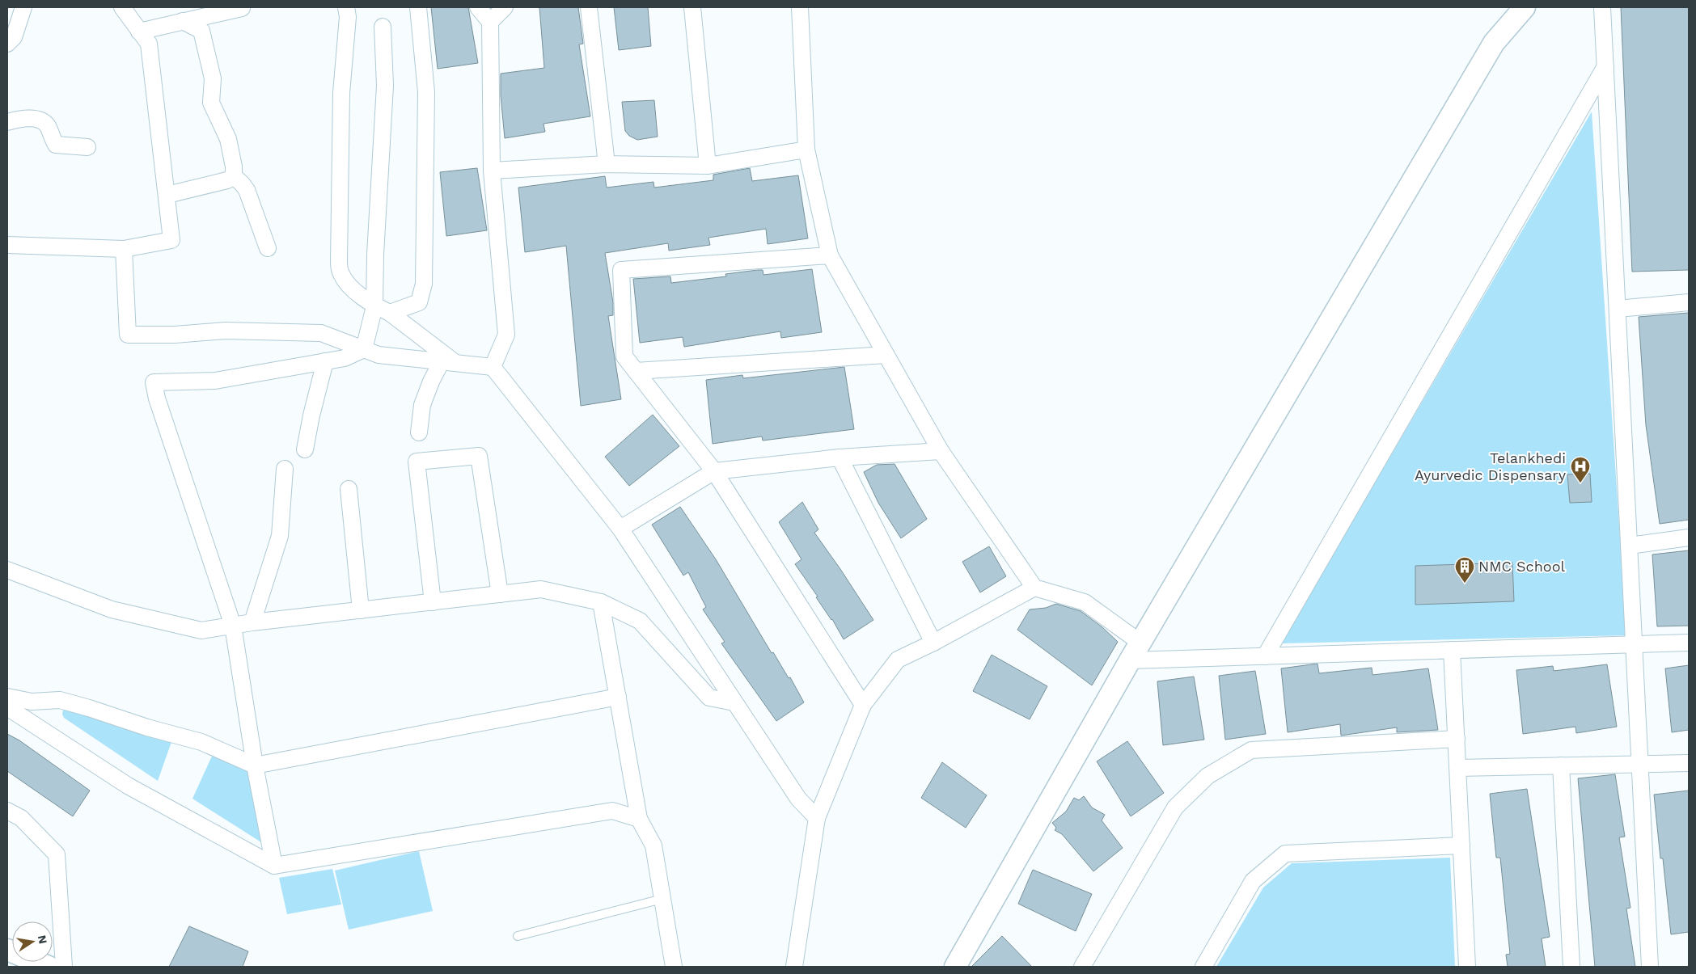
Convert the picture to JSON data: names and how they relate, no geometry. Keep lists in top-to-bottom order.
{
  "places": {
    "hospital": ["Telankhedi Ayurvedic Dispensary"],
    "building": ["NMC School"]
  },
  "north": "right"
}
